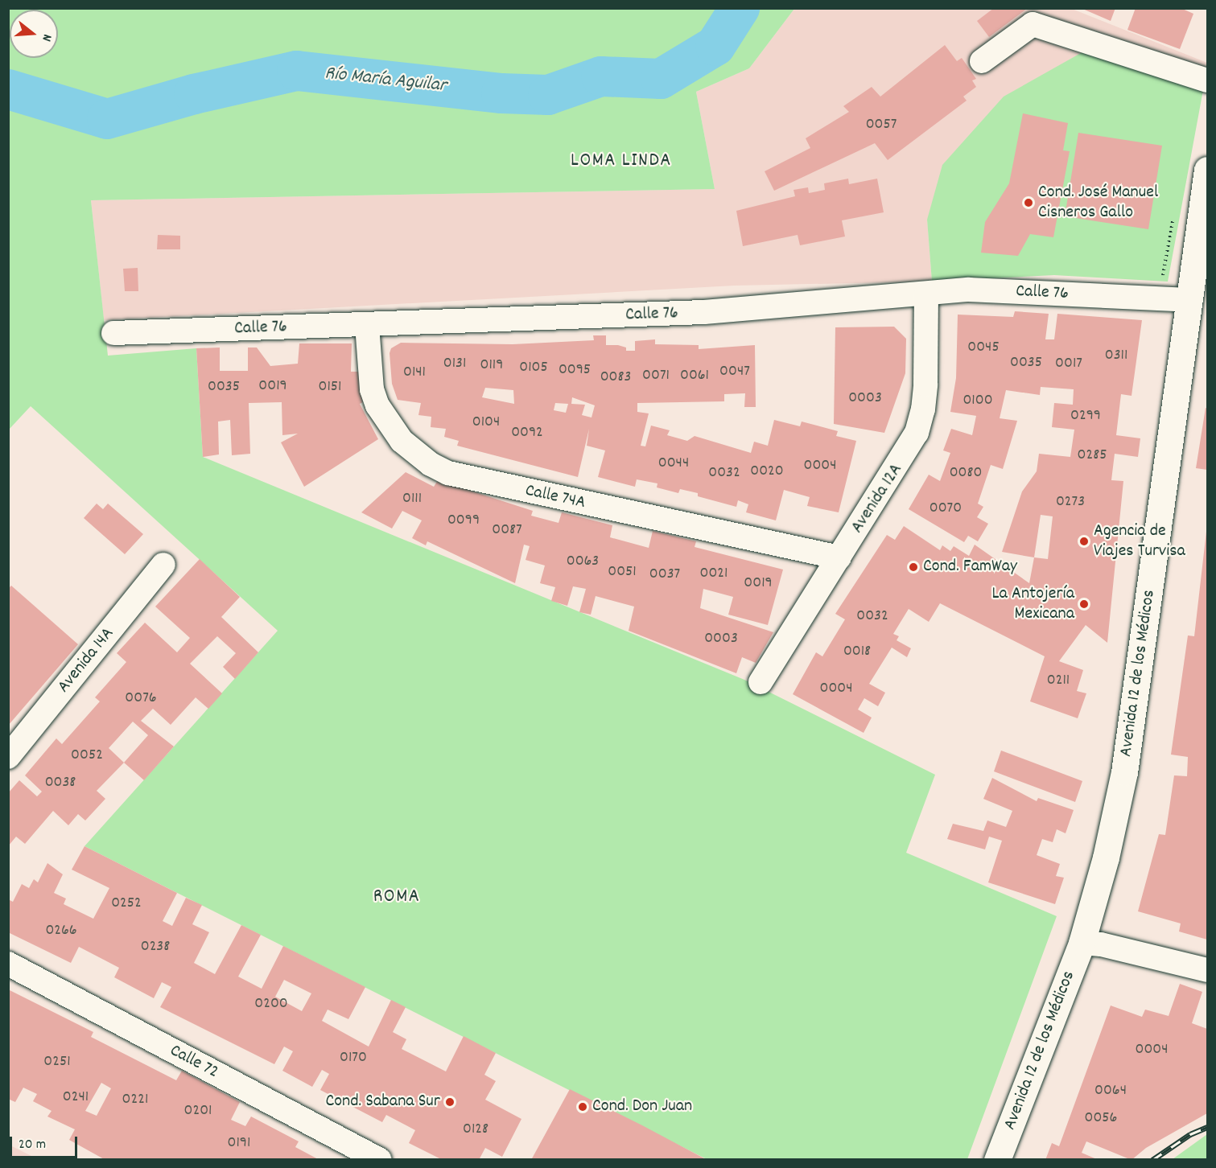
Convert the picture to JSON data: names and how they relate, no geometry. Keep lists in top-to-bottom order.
{
  "streets": {
    "main road": ["Avenida 12 de los Médicos"],
    "street": [
      "Calle 76",
      "Calle 74A",
      "Avenida 12A",
      "Avenida 14A",
      "Calle 72"
    ]
  },
  "crossings": [
    ["Calle 76", "Calle 74A"],
    ["Calle 76", "Avenida 12A"],
    ["Calle 76", "Avenida 12 de los Médicos"],
    ["Calle 74A", "Avenida 12A"]
  ],
  "districts": ["LOMA LINDA", "ROMA"],
  "water": ["Río María Aguilar"],
  "places": [
    "Cond. José Manuel Cisneros Gallo",
    "Agencia de Viajes Turvisa",
    "Cond. FamWay",
    "La Antojería Mexicana",
    "Cond. Sabana Sur",
    "Cond. Don Juan"
  ],
  "house_numbers": [
    "0057",
    "0045",
    "0311",
    "0035",
    "0131",
    "0017",
    "0119",
    "0105",
    "0095",
    "0047",
    "0141",
    "0071",
    "0061",
    "0083",
    "0019",
    "0035",
    "0151",
    "0003",
    "0100",
    "0299",
    "0104",
    "0092",
    "0285",
    "0044",
    "0004",
    "0020",
    "0032",
    "0080",
    "0111",
    "0273",
    "0070",
    "0099",
    "0087",
    "0063",
    "0051",
    "0021",
    "0037",
    "0019",
    "0032",
    "0003",
    "0018",
    "0211",
    "0004",
    "0076",
    "0052",
    "0038",
    "0252",
    "0266",
    "0238",
    "0200",
    "0004",
    "0170",
    "0251",
    "0064",
    "0241",
    "0221",
    "0201",
    "0056",
    "0128",
    "0191"
  ],
  "scale_bar": "20 m",
  "north": "right"
}
